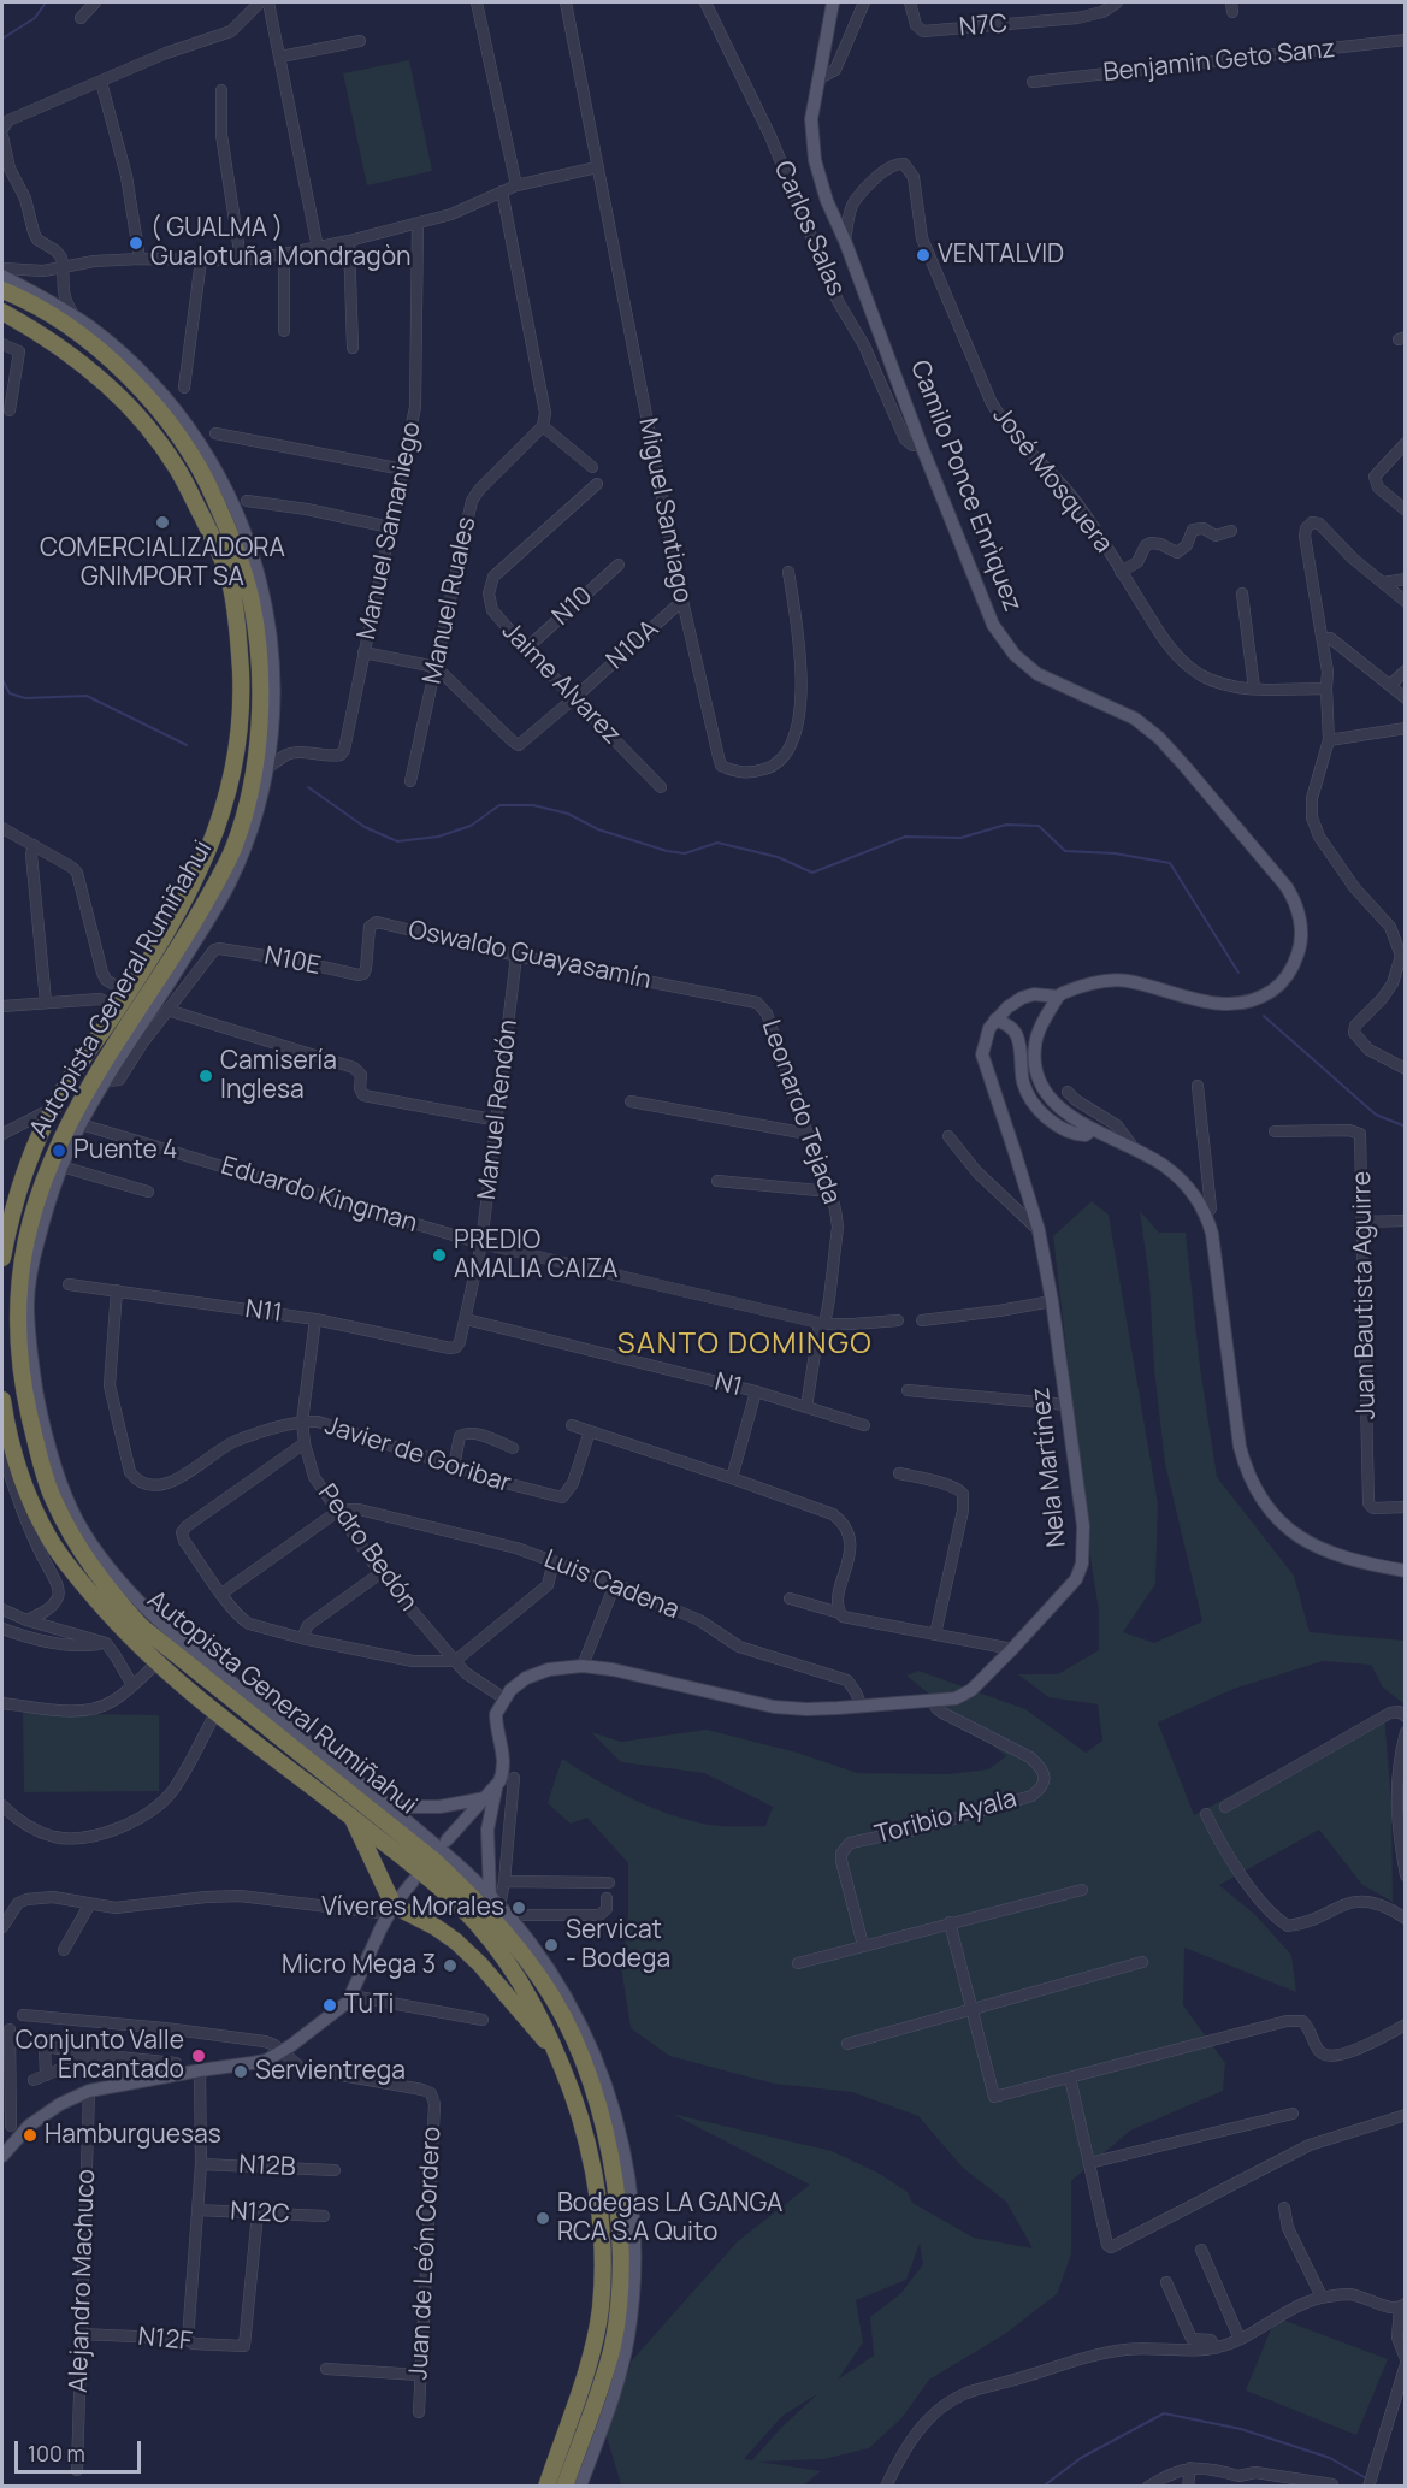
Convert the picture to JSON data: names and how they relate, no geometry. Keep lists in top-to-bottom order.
{
  "streets": {
    "highway": ["Autopista General Rumiñahui"],
    "main road": ["Camilo Ponce Enrìquez", "Nela Martínez"],
    "street": [
      "N7C",
      "Benjamin Geto Sanz",
      "Carlos Salas",
      "José Mosquera",
      "Miguel Santiago",
      "Manuel Samaniego",
      "Manuel Ruales",
      "N10",
      "N10A",
      "Jaime Alvarez",
      "Oswaldo Guayasamín",
      "N10E",
      "Manuel Rendón",
      "Leonardo Tejada",
      "Eduardo Kingman",
      "Juan Bautista Aguirre",
      "N11",
      "N1",
      "Javier de Goribar",
      "Pedro Bedón",
      "Luis Cadena",
      "Toribio Ayala",
      "N12B",
      "N12C",
      "Juan de León Cordero",
      "Alejandro Machuco",
      "N12F"
    ]
  },
  "crossings": [
    ["Carlos Salas", "Camilo Ponce Enrìquez"],
    ["José Mosquera", "Camilo Ponce Enrìquez"],
    ["Miguel Santiago", "N10A"],
    ["Manuel Ruales", "N10A"],
    ["N10", "Jaime Alvarez"],
    ["N10A", "Jaime Alvarez"],
    ["Oswaldo Guayasamín", "N10E"],
    ["Oswaldo Guayasamín", "Manuel Rendón"],
    ["Oswaldo Guayasamín", "Leonardo Tejada"],
    ["Manuel Rendón", "Eduardo Kingman"],
    ["Manuel Rendón", "N11"],
    ["Manuel Rendón", "N1"],
    ["Leonardo Tejada", "Eduardo Kingman"],
    ["Leonardo Tejada", "N1"],
    ["N11", "Javier de Goribar"],
    ["N11", "Pedro Bedón"],
    ["Javier de Goribar", "Pedro Bedón"],
    ["Nela Martínez", "Pedro Bedón"],
    ["Nela Martínez", "Luis Cadena"],
    ["Nela Martínez", "Toribio Ayala"],
    ["Pedro Bedón", "Luis Cadena"],
    ["N12C", "N12F"],
    ["Alejandro Machuco", "N12F"]
  ],
  "districts": ["SANTO DOMINGO"],
  "places": [
    "( GUALMA ) Gualotuña Mondragòn",
    "VENTALVID",
    "COMERCIALIZADORA GNIMPORT SA",
    "Camisería Inglesa",
    "Puente 4",
    "PREDIO AMALIA CAIZA",
    "Víveres Morales",
    "Servicat - Bodega",
    "Micro Mega 3",
    "TuTi",
    "Conjunto Valle Encantado",
    "Servientrega",
    "Hamburguesas",
    "Bodegas LA GANGA RCA S.A Quito"
  ],
  "scale_bar": "100 m"
}
